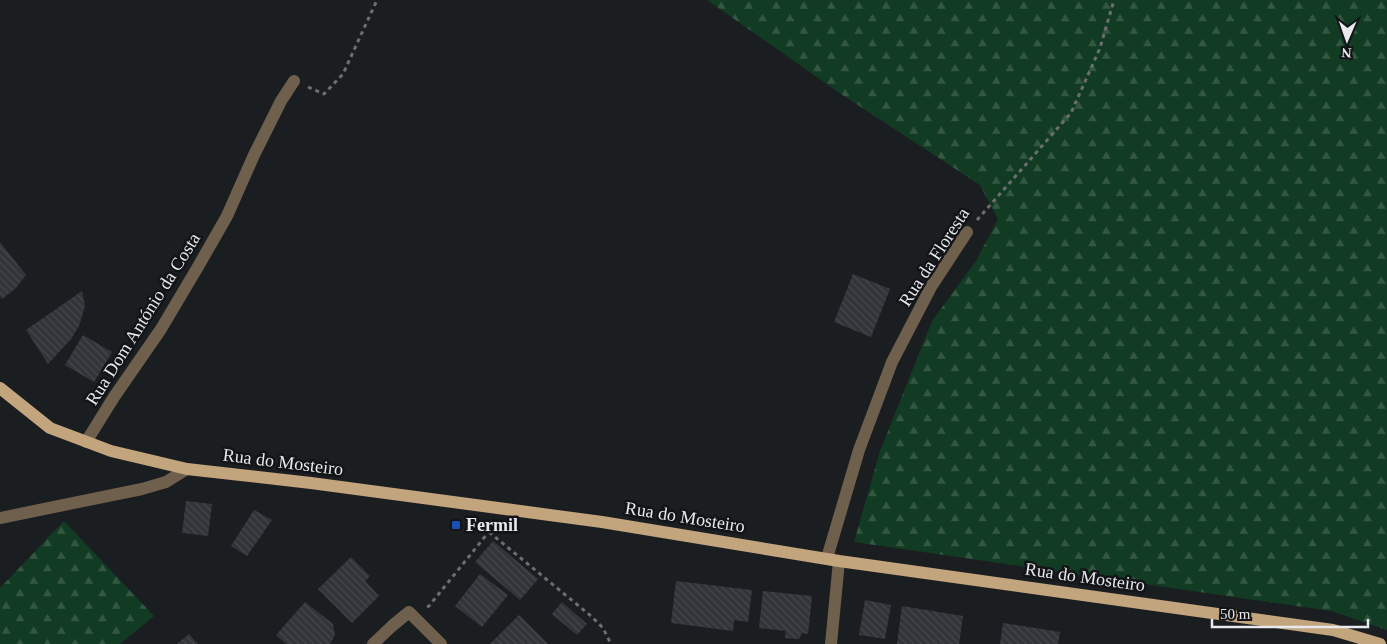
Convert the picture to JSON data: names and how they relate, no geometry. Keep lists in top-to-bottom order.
{
  "streets": {
    "main road": ["Rua do Mosteiro"],
    "street": ["Rua da Floresta", "Rua Dom António da Costa"]
  },
  "crossings": [
    ["Rua da Floresta", "Rua do Mosteiro"],
    ["Rua Dom António da Costa", "Rua do Mosteiro"]
  ],
  "places": {
    "transit": ["Fermil"]
  },
  "scale_bar": "50 m",
  "north": "bottom"
}
